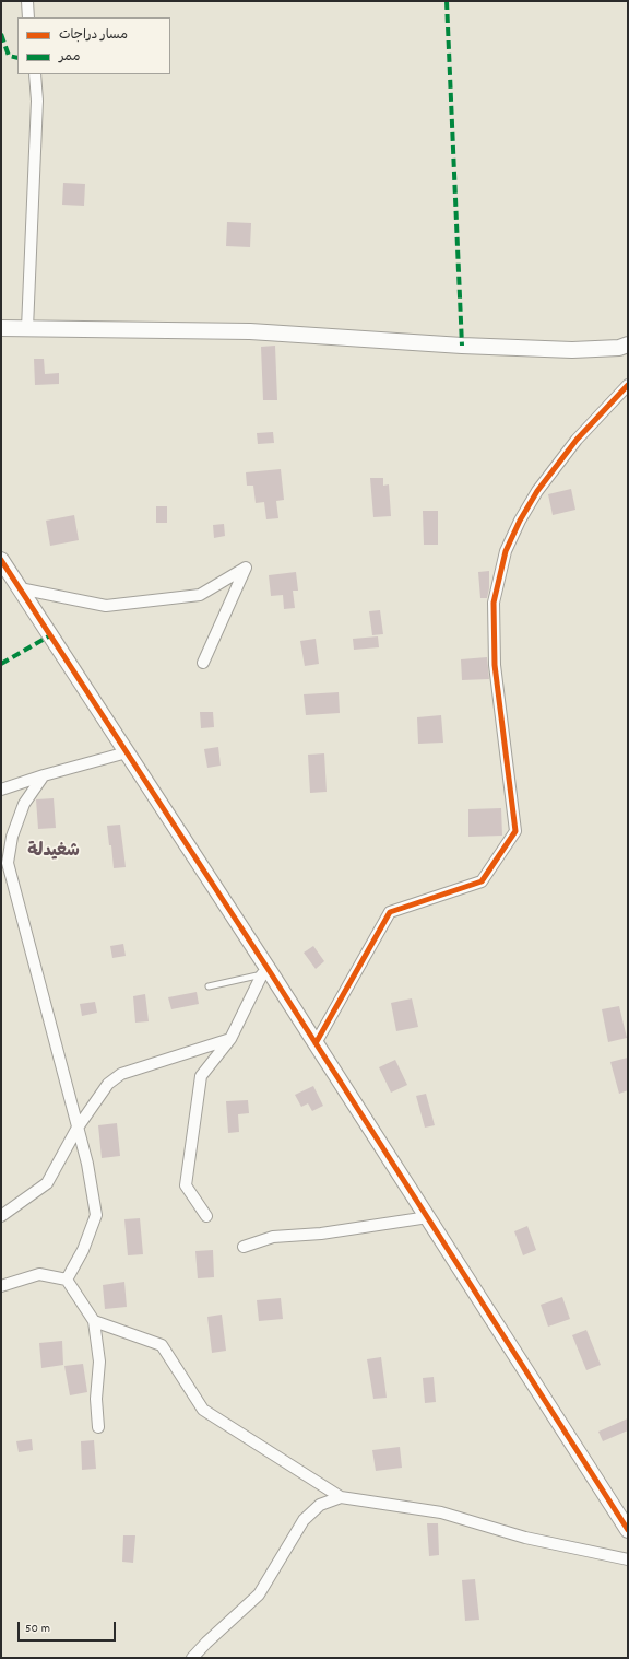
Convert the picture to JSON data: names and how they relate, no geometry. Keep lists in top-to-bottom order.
{
  "districts": ["شغيدلة"],
  "legend": ["مسار دراجات", "ممر"],
  "scale_bar": "50 m"
}
